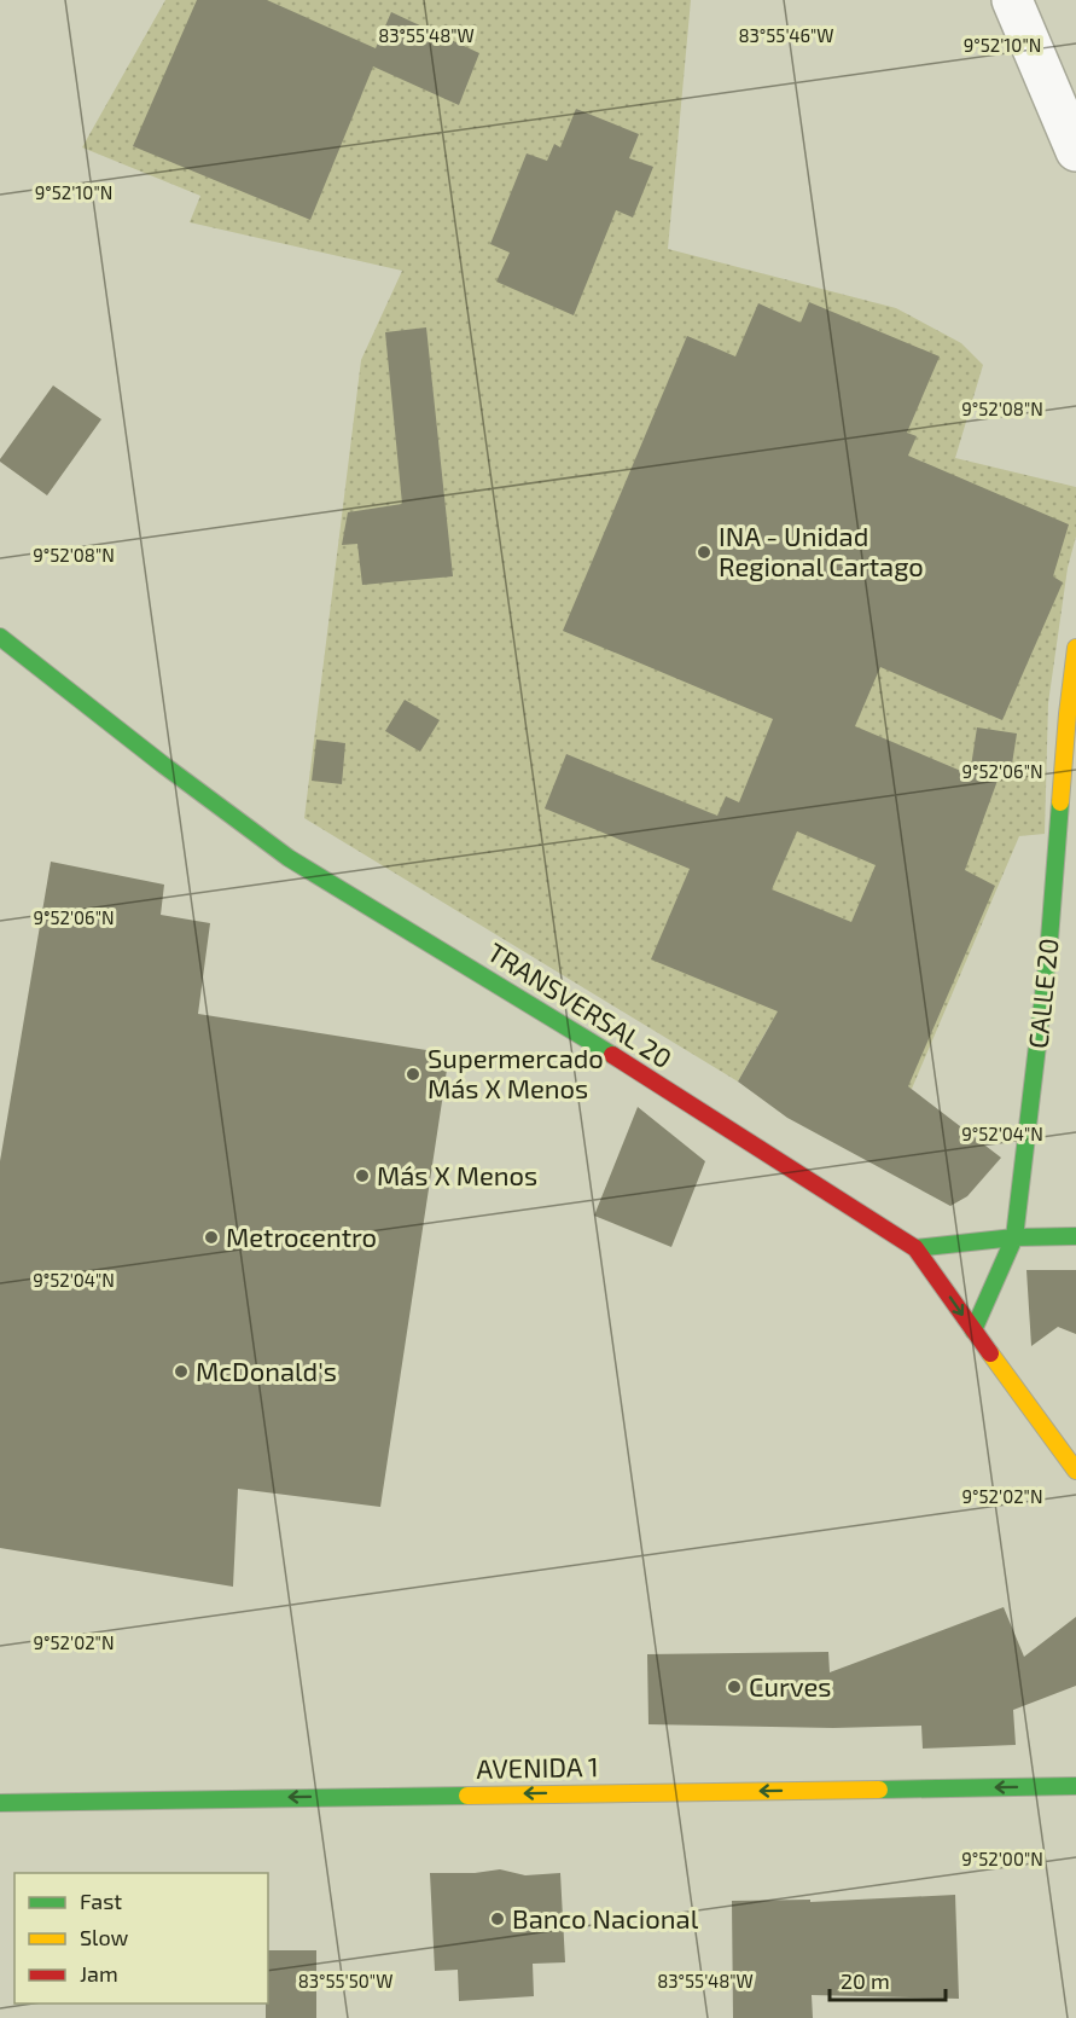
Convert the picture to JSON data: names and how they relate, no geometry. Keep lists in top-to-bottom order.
{
  "streets": {
    "street": ["CALLE 20", "TRANSVERSAL 20", "AVENIDA 1"]
  },
  "crossings": [
    ["CALLE 20", "TRANSVERSAL 20"]
  ],
  "one_way": ["AVENIDA 1"],
  "places": [
    "INA - Unidad Regional Cartago",
    "Supermercado Más X Menos",
    "Más X Menos",
    "Metrocentro",
    "McDonald's",
    "Curves",
    "Banco Nacional"
  ],
  "legend": ["Fast", "Slow", "Jam"],
  "scale_bar": "20 m",
  "coordinates": [
    "83°55'48\"W",
    "83°55'46\"W",
    "9°52'10\"N",
    "9°52'08\"N",
    "9°52'06\"N",
    "9°52'04\"N",
    "9°52'02\"N",
    "9°52'00\"N",
    "83°55'50\"W"
  ]
}
